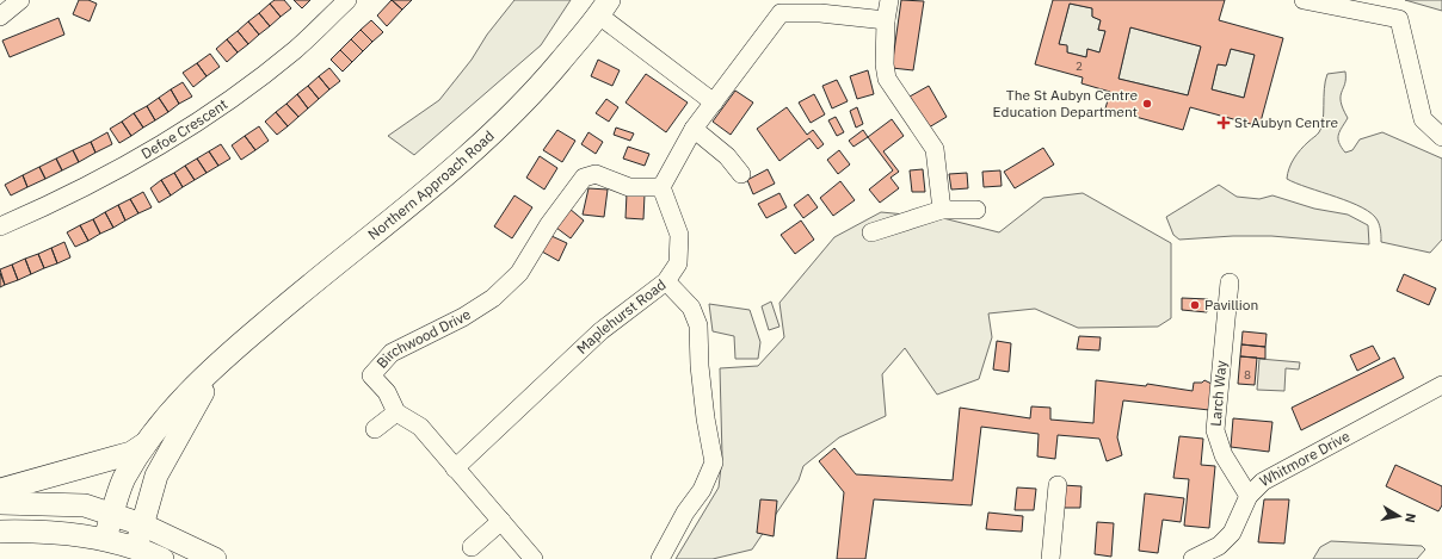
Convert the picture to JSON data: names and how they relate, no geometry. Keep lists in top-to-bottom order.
{
  "streets": {
    "main road": ["Northern Approach Road"],
    "street": [
      "Defoe Crescent",
      "Maplehurst Road",
      "Birchwood Drive",
      "Larch Way",
      "Whitmore Drive"
    ]
  },
  "crossings": [
    ["Maplehurst Road", "Birchwood Drive"],
    ["Larch Way", "Whitmore Drive"]
  ],
  "places": {
    "other": ["The St Aubyn Centre Education Department", "Pavillion"],
    "health": ["St Aubyn Centre"]
  },
  "house_numbers": ["2", "8"],
  "north": "right"
}
